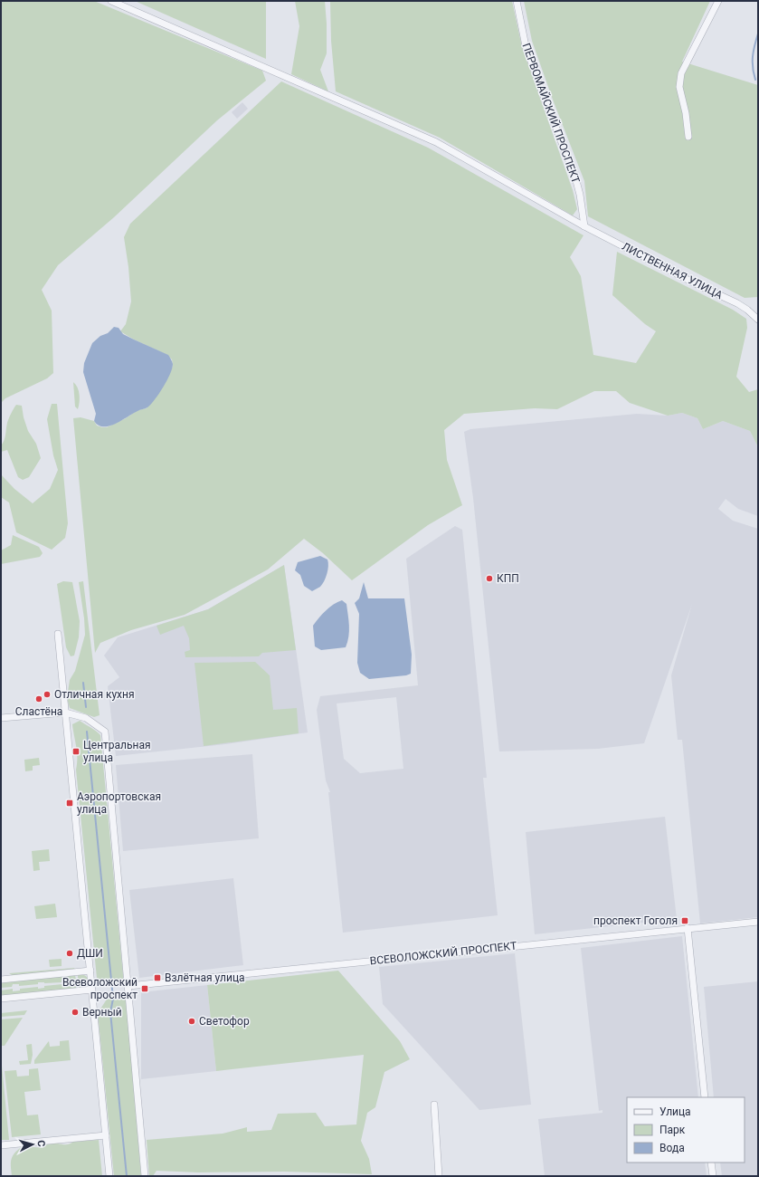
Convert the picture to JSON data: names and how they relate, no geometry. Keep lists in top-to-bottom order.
{
  "streets": {
    "street": ["ПЕРВОМАЙСКИЙ ПРОСПЕКТ", "ЛИСТВЕННАЯ УЛИЦА", "ВСЕВОЛОЖСКИЙ ПРОСПЕКТ"]
  },
  "crossings": [
    ["ПЕРВОМАЙСКИЙ ПРОСПЕКТ", "ЛИСТВЕННАЯ УЛИЦА"]
  ],
  "places": {
    "other": [
      "КПП",
      "Отличная кухня",
      "Сластёна",
      "ДШИ",
      "Верный",
      "Светофор"
    ],
    "transit": [
      "Центральная улица",
      "Аэропортовская улица",
      "проспект Гоголя",
      "Взлётная улица",
      "Всеволожский проспект"
    ]
  },
  "legend": ["Улица", "Парк", "Вода"],
  "north": "right"
}
